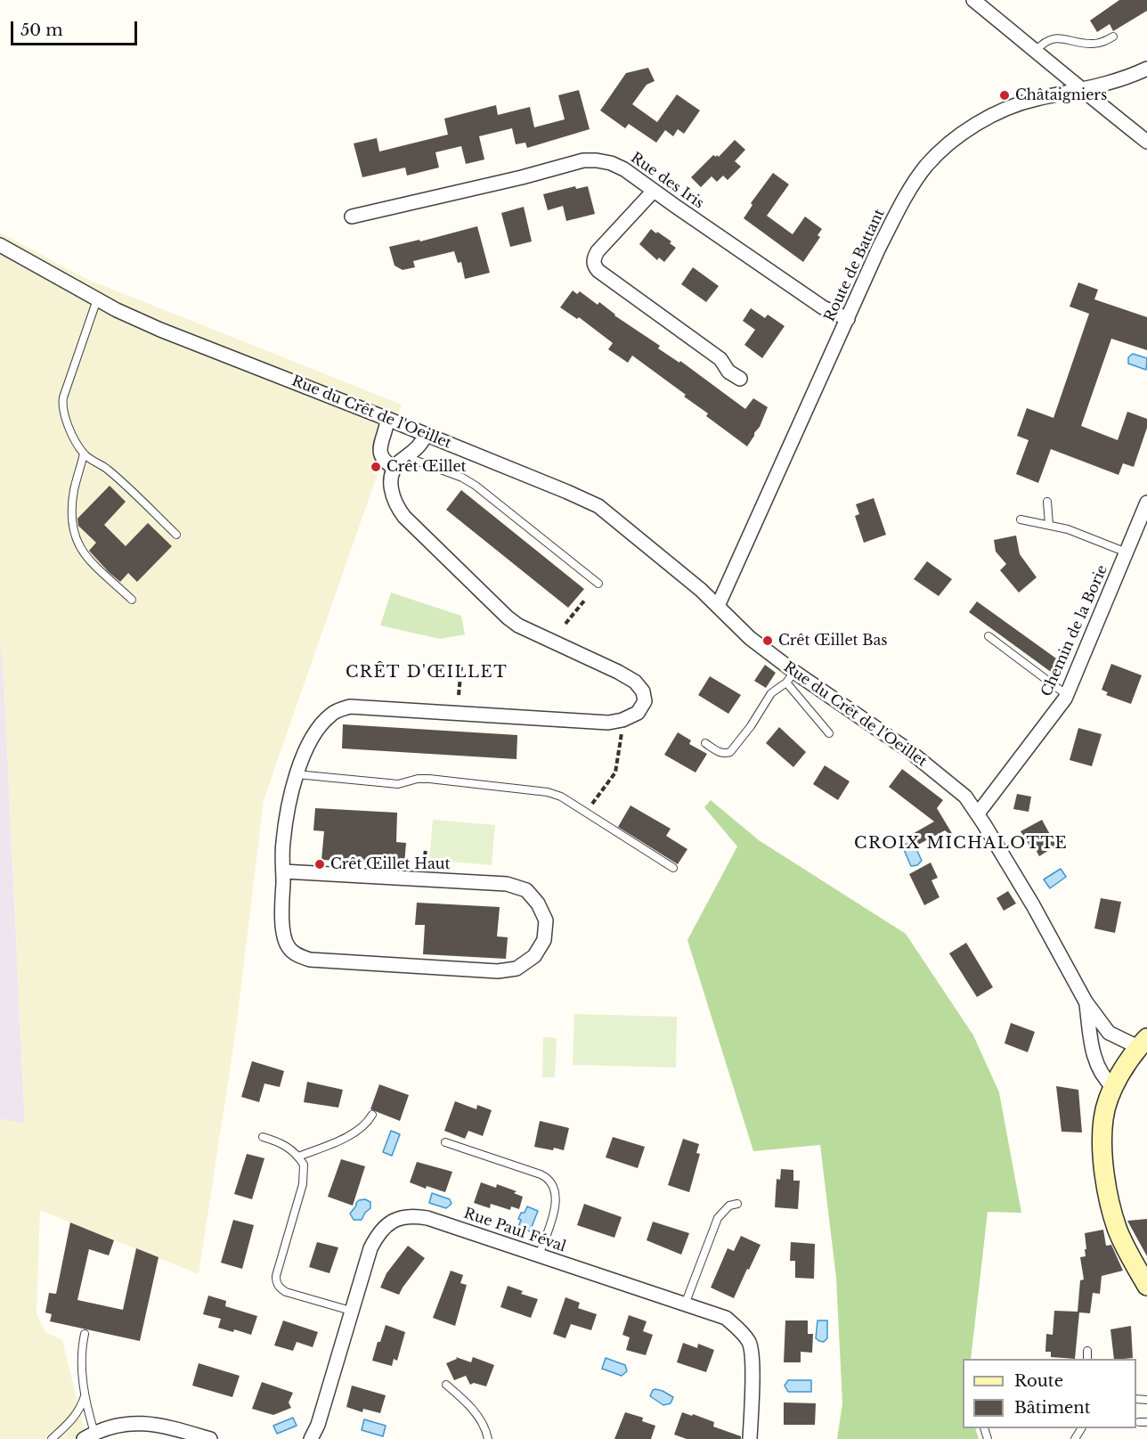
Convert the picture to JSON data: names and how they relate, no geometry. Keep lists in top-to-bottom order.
{
  "streets": {
    "street": [
      "Rue des Iris",
      "Route de Battant",
      "Rue du Crêt de l'Oeillet",
      "Chemin de la Borie",
      "Rue Paul Féval"
    ]
  },
  "crossings": [
    ["Rue des Iris", "Route de Battant"],
    ["Route de Battant", "Rue du Crêt de l'Oeillet"],
    ["Rue du Crêt de l'Oeillet", "Chemin de la Borie"]
  ],
  "districts": ["CRÊT D'ŒILLET", "CROIX MICHALOTTE"],
  "places": [
    "Châtaigniers",
    "Crêt Œillet",
    "Crêt Œillet Bas",
    "Crêt Œillet Haut"
  ],
  "legend": ["Route", "Bâtiment"],
  "scale_bar": "50 m"
}
